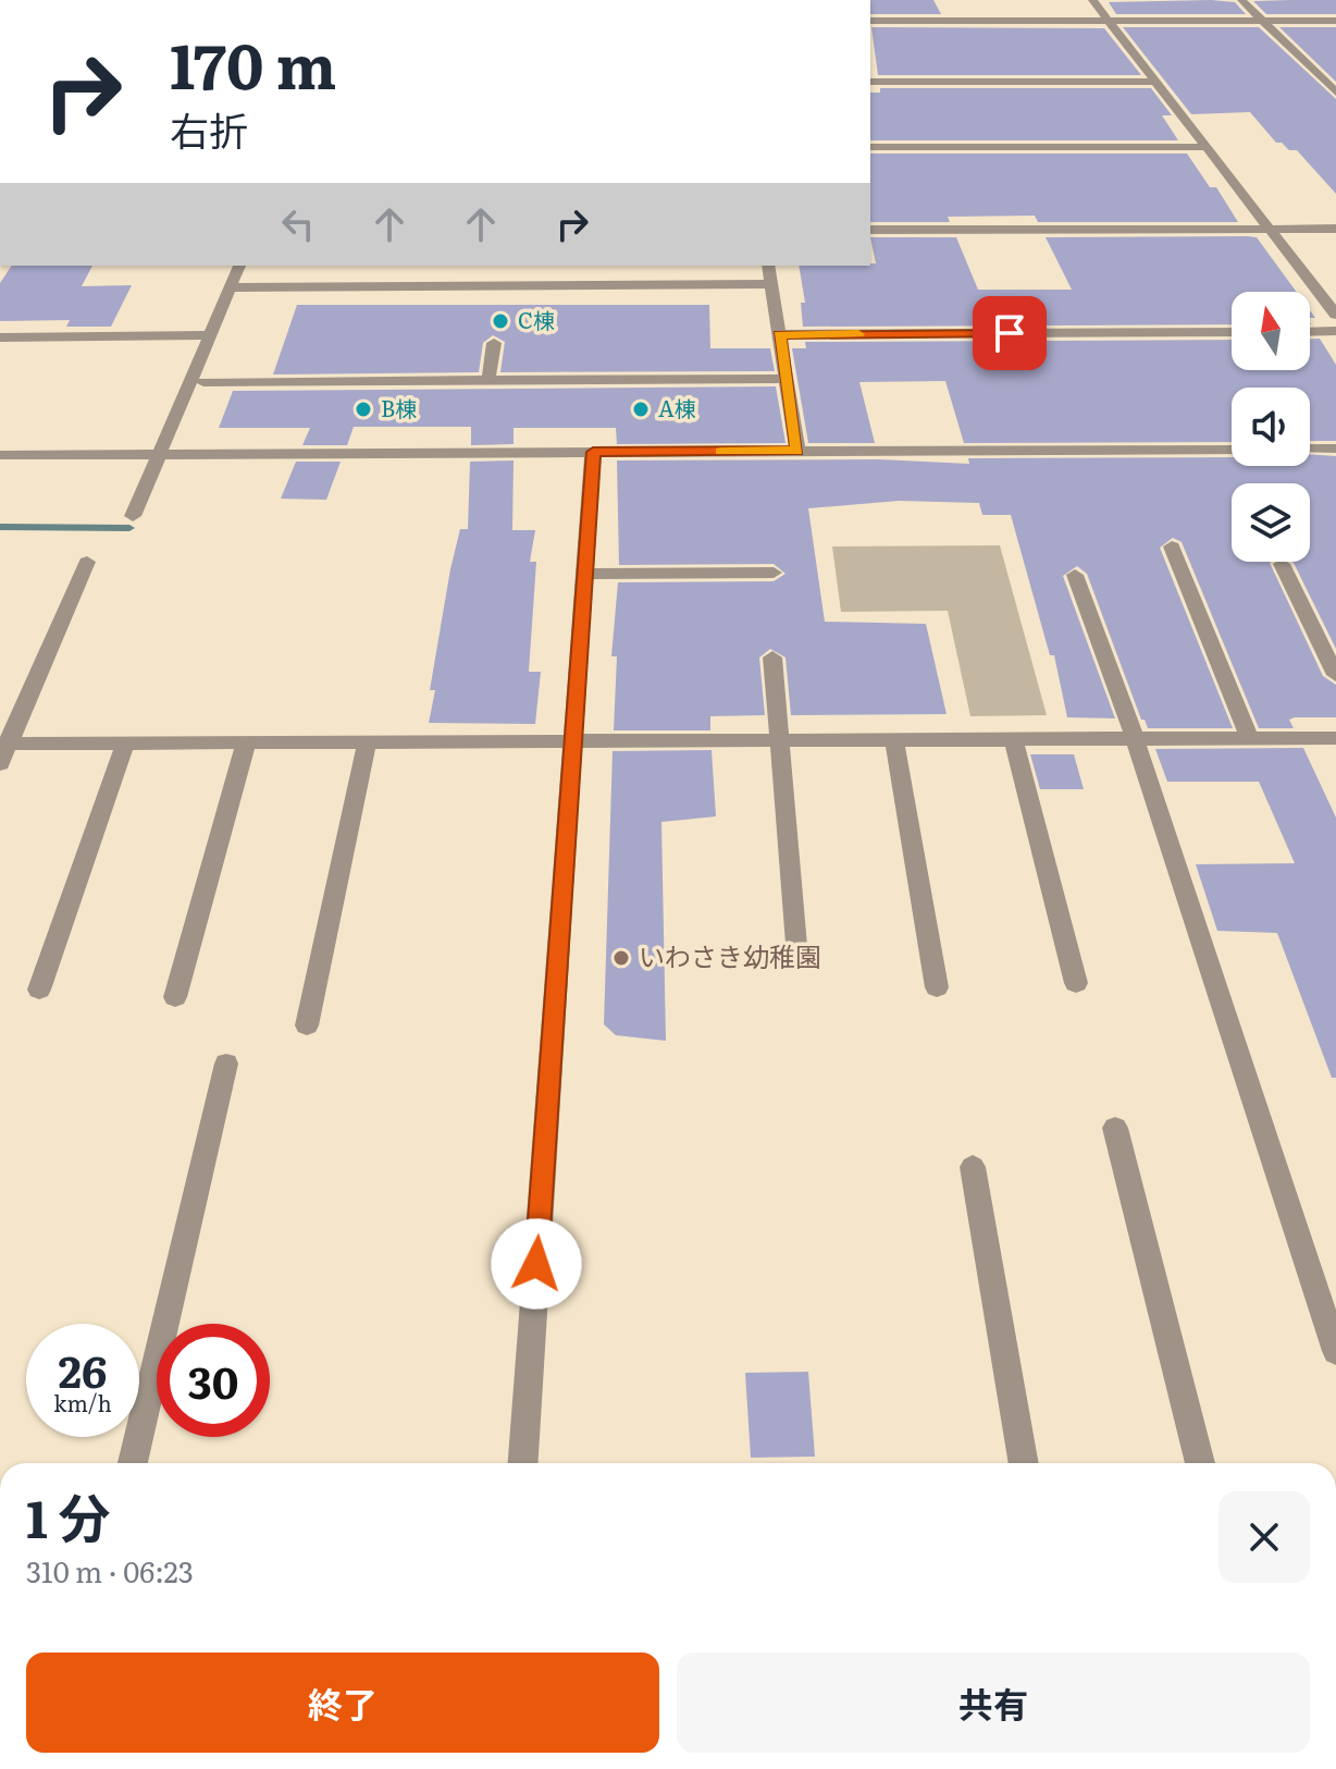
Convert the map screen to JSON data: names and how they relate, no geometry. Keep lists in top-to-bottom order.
{
  "places": [
    "C棟",
    "B棟",
    "A棟",
    "いわさき幼稚園"
  ],
  "north": "top",
  "page": {
    "turn": ["170 m", "右折"],
    "speed": "26 km/h",
    "limit": "30",
    "heading": ["1 分", "310 m · 06:23"],
    "buttons": ["終了", "共有"]
  }
}
